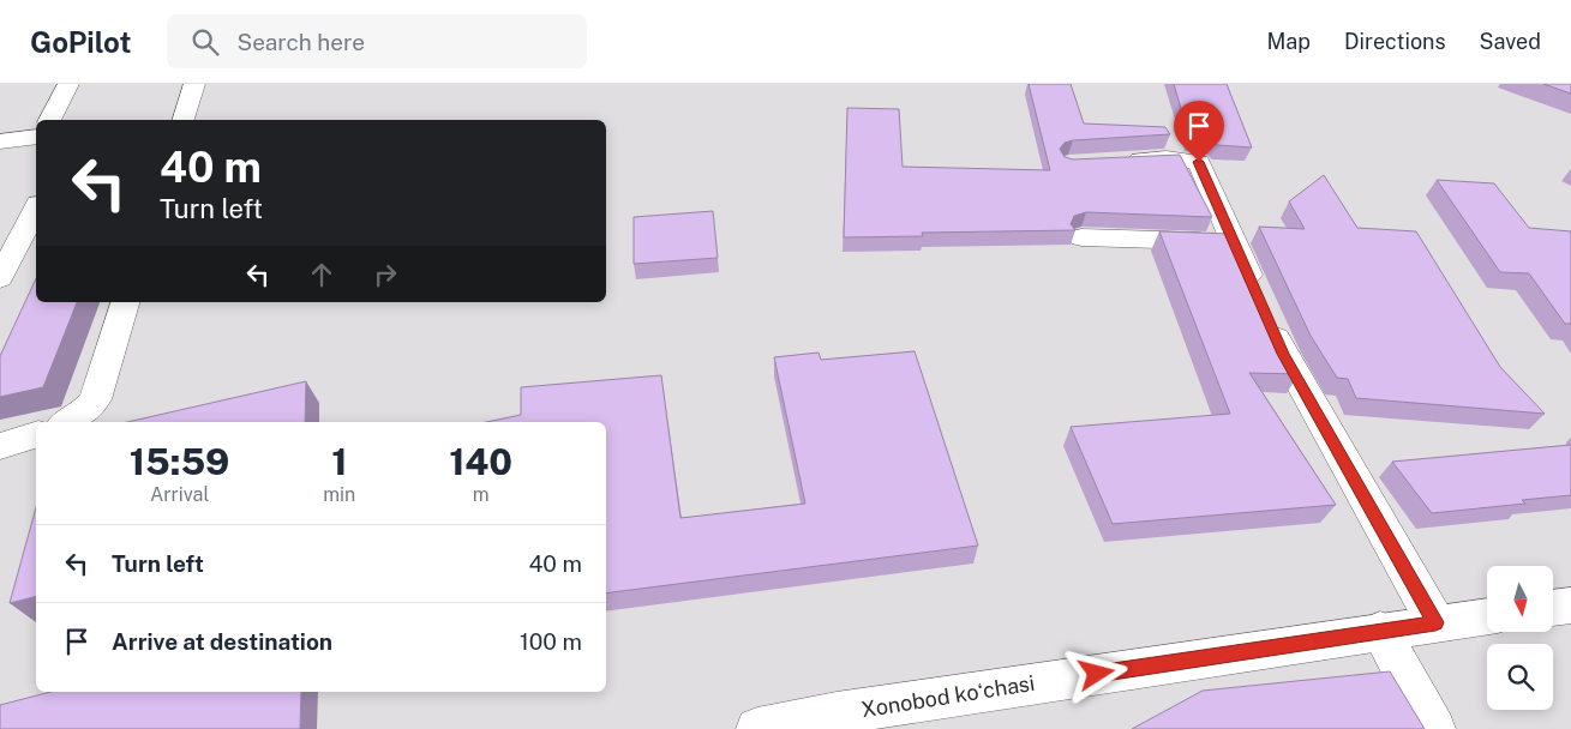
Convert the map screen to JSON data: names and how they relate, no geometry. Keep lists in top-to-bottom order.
{
  "streets": {
    "street": ["Xonobod koʻchasi"]
  },
  "north": "bottom",
  "page": {
    "header": "GoPilot",
    "search": "Search here",
    "nav": ["Map", "Directions", "Saved"],
    "turn": ["40 m", "Turn left"],
    "eta": [
      "15:59",
      "Arrival",
      "1",
      "min",
      "140",
      "m"
    ],
    "list": [
      {
        "name": "Turn left",
        "value": "40 m"
      },
      {
        "name": "Arrive at destination",
        "value": "100 m"
      }
    ]
  }
}
